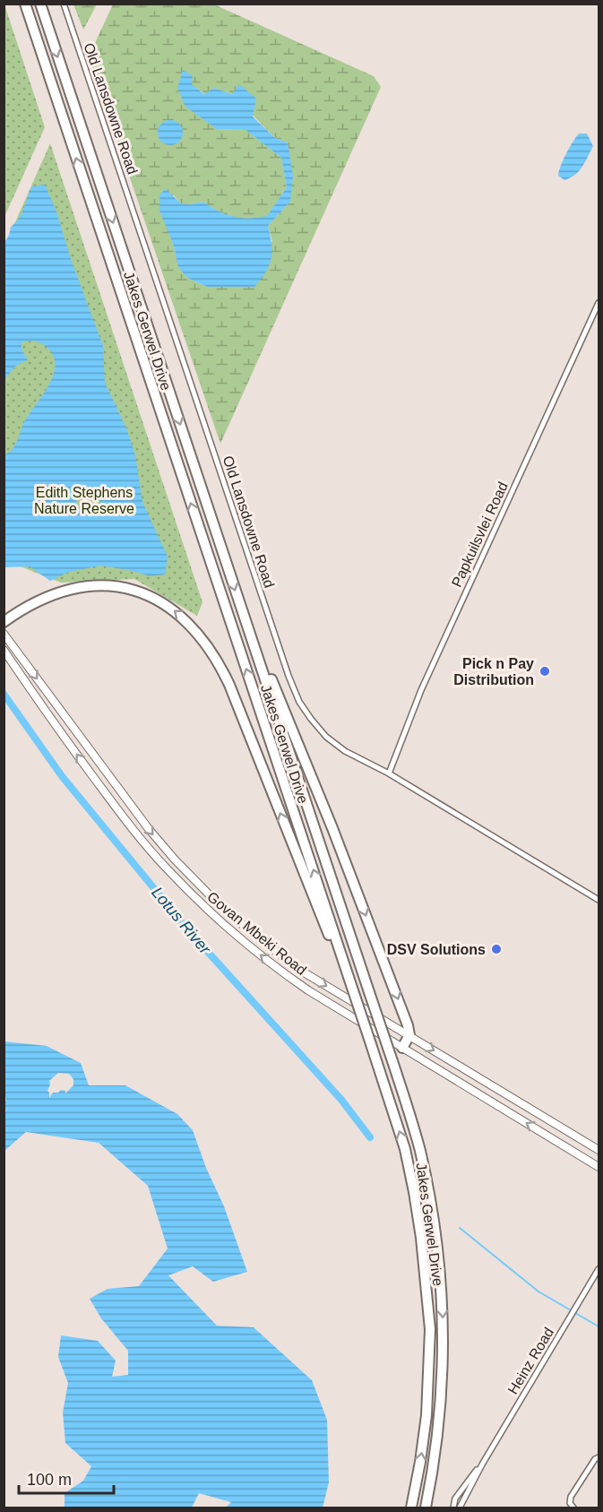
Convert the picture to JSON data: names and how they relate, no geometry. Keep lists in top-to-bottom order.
{
  "streets": {
    "highway": ["Jakes Gerwel Drive"],
    "main road": ["Govan Mbeki Road"],
    "street": ["Old Lansdowne Road", "Papkuilsvlei Road", "Heinz Road"]
  },
  "crossings": [
    ["Old Lansdowne Road", "Papkuilsvlei Road"]
  ],
  "water": ["Lotus River"],
  "parks": ["Edith Stephens Nature Reserve"],
  "places": ["Pick n Pay Distribution", "DSV Solutions"],
  "scale_bar": "100 m"
}
